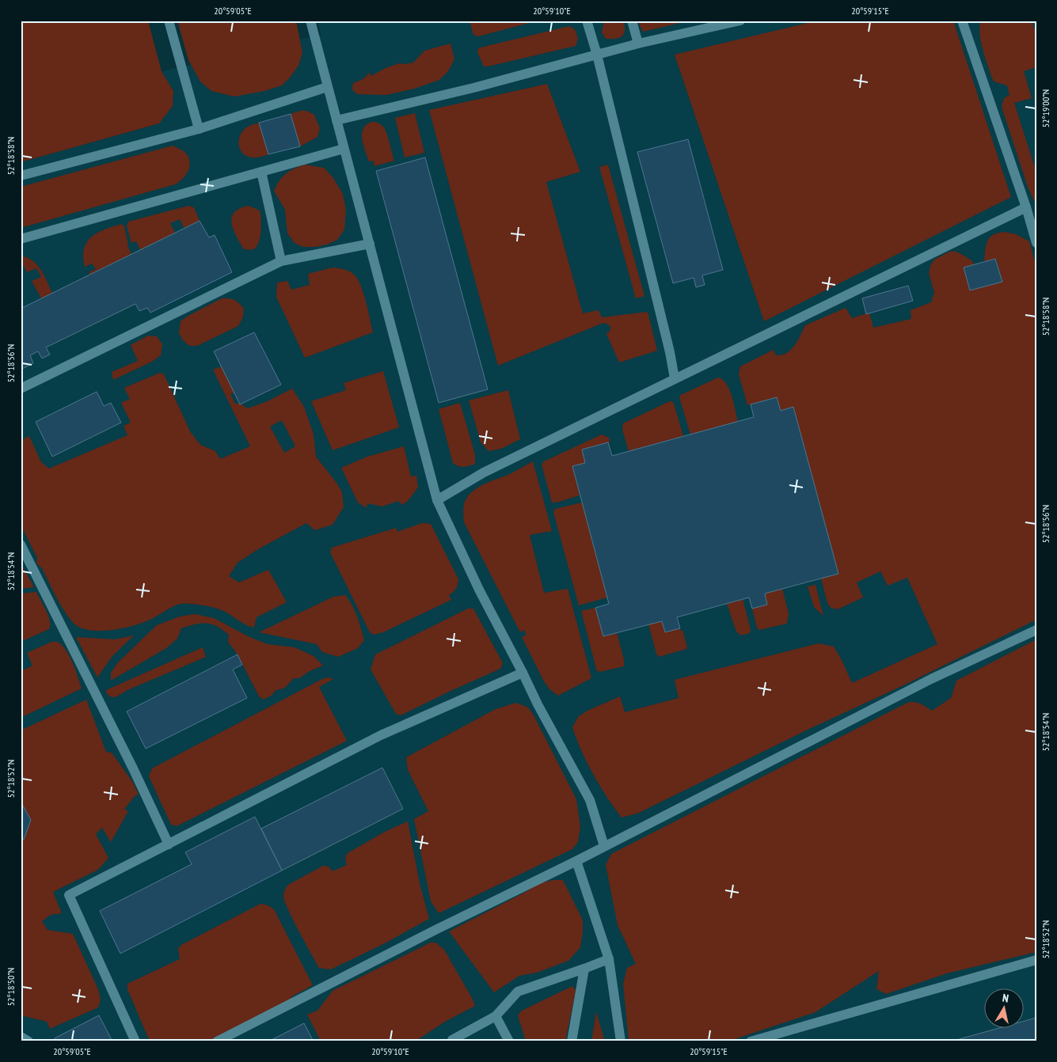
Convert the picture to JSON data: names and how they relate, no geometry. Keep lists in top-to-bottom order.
{
  "north": "top",
  "coordinates": [
    "20°59'05\"E",
    "20°59'10\"E",
    "20°59'15\"E",
    "52°19'00\"N",
    "52°18'58\"N",
    "52°18'56\"N",
    "52°18'54\"N",
    "52°18'52\"N",
    "52°18'50\"N"
  ]
}
